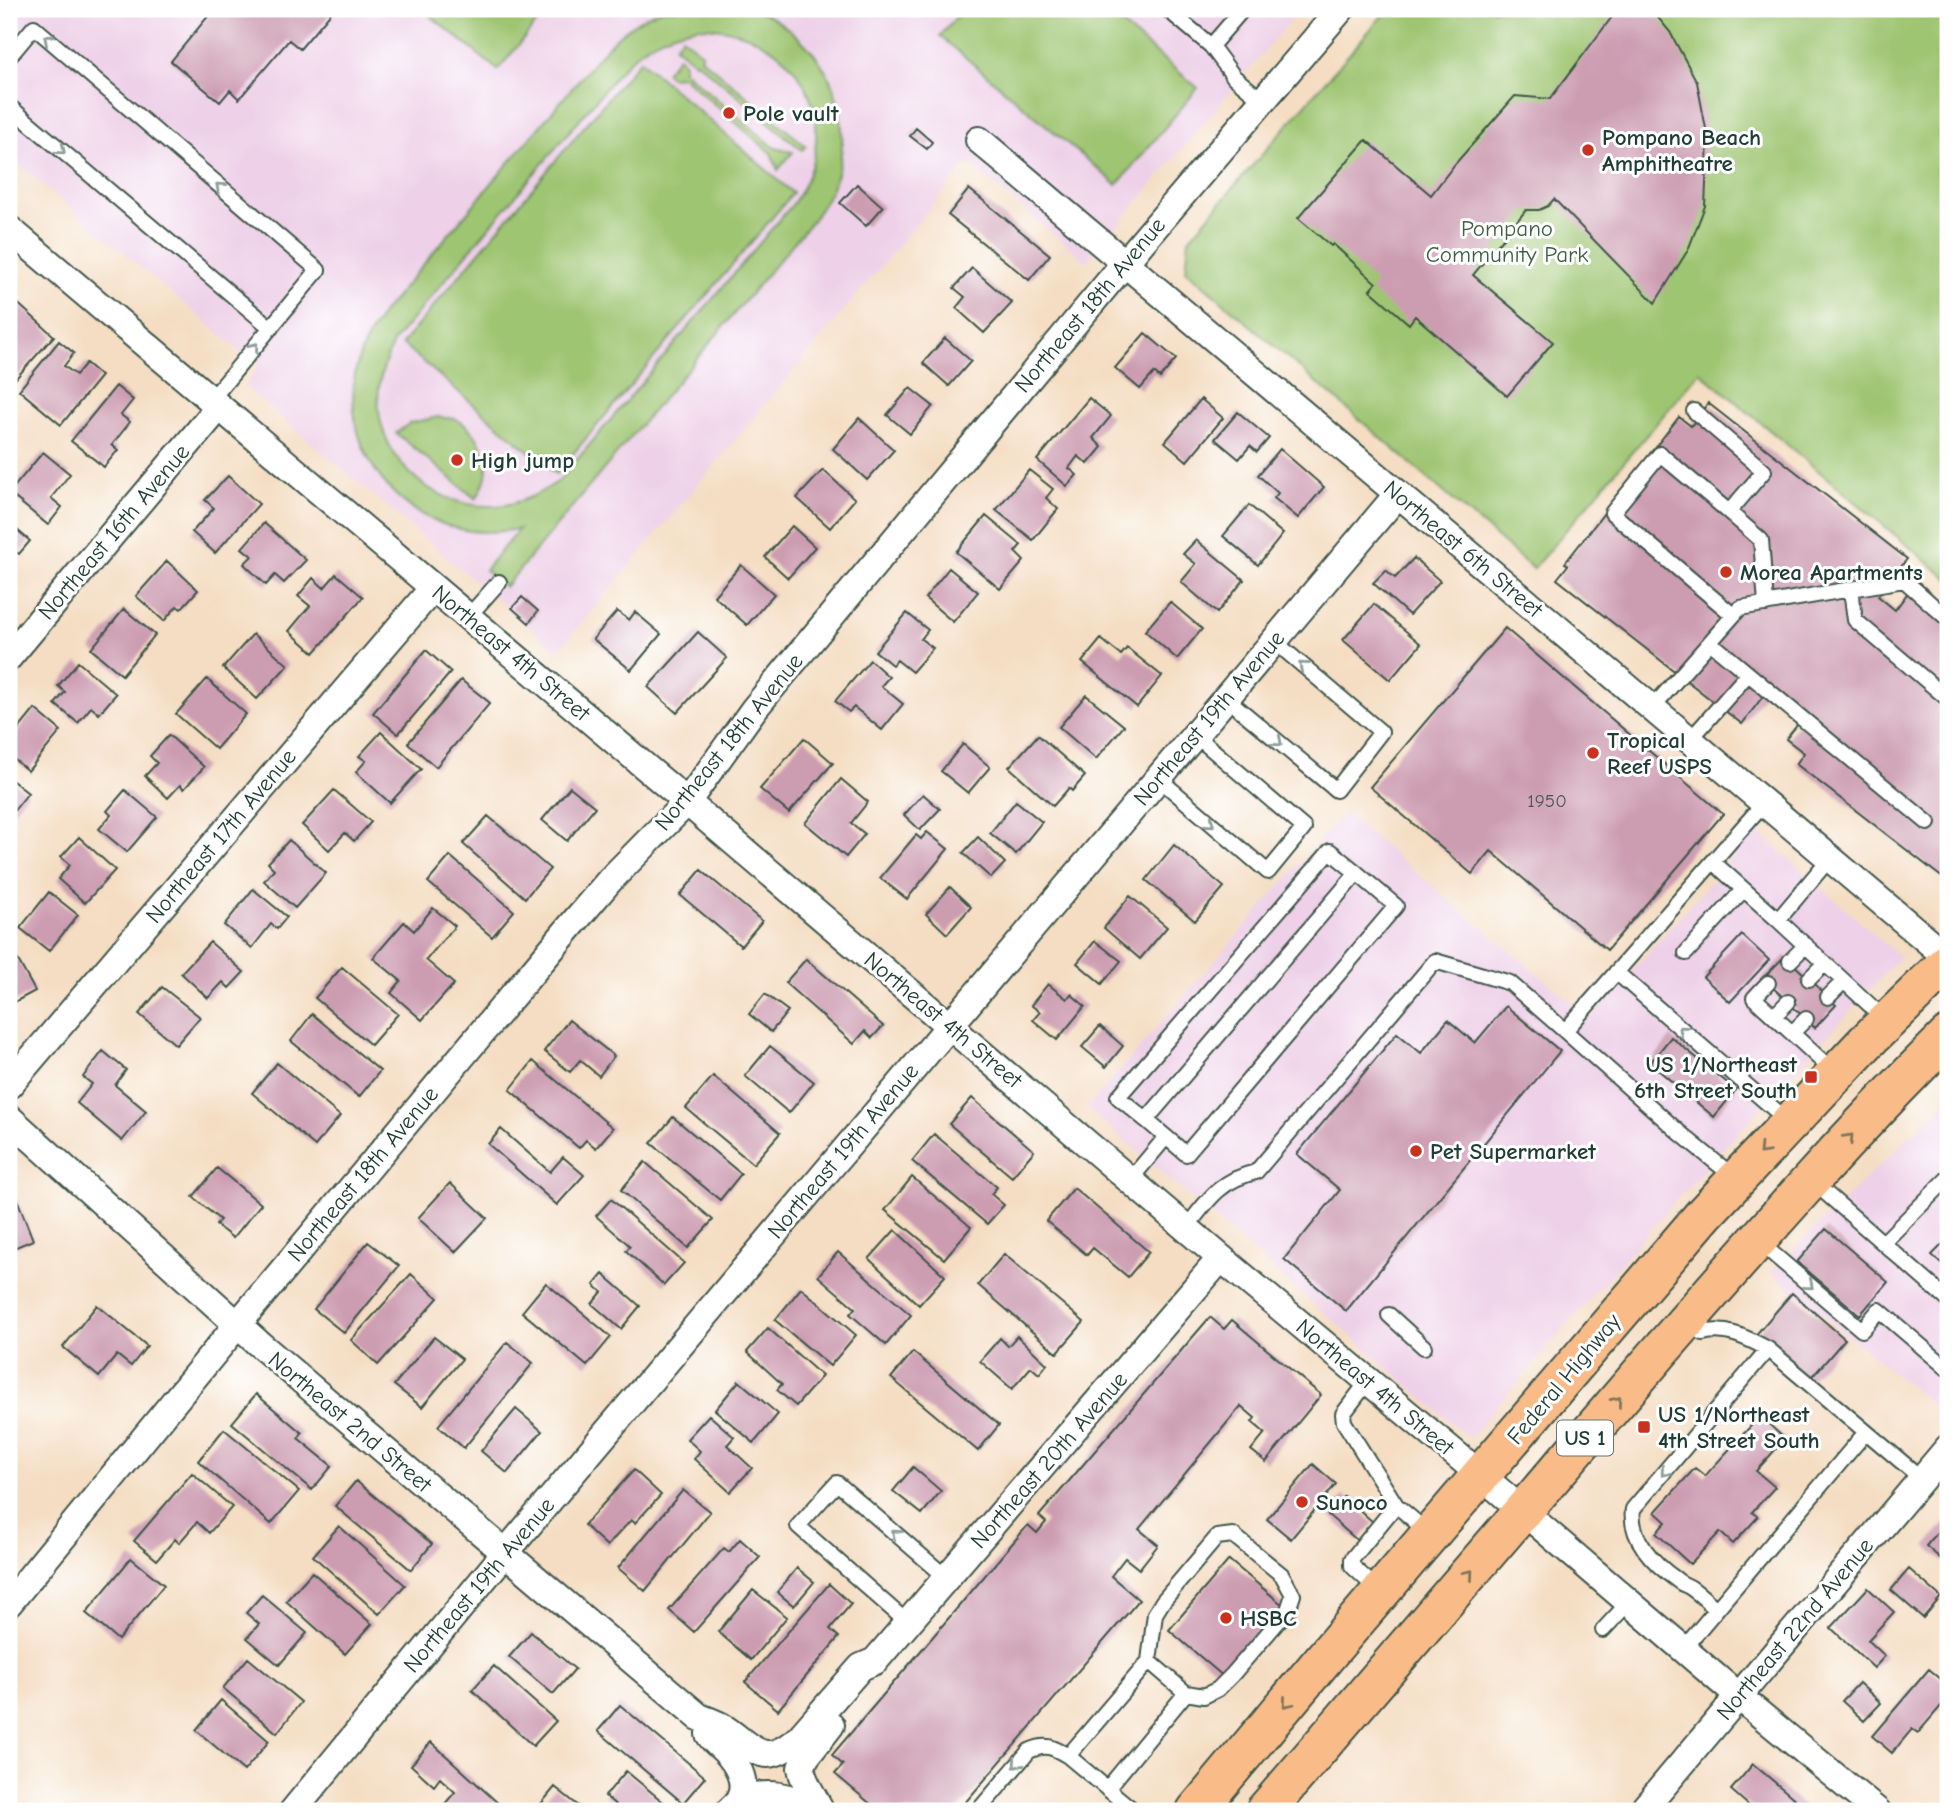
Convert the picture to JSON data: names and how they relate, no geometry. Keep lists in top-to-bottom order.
{
  "streets": {
    "main road": ["Federal Highway", "US 1"],
    "street": [
      "Northeast 18th Avenue",
      "Northeast 16th Avenue",
      "Northeast 6th Street",
      "Northeast 4th Street",
      "Northeast 19th Avenue",
      "Northeast 17th Avenue",
      "Northeast 2nd Street",
      "Northeast 20th Avenue",
      "Northeast 22nd Avenue"
    ]
  },
  "crossings": [
    ["Northeast 18th Avenue", "Northeast 6th Street"],
    ["Northeast 18th Avenue", "Northeast 4th Street"],
    ["Northeast 18th Avenue", "Northeast 2nd Street"],
    ["Northeast 16th Avenue", "Northeast 4th Street"],
    ["Northeast 6th Street", "Northeast 19th Avenue"],
    ["Northeast 6th Street", "Federal Highway"],
    ["Northeast 4th Street", "Northeast 19th Avenue"],
    ["Northeast 4th Street", "Northeast 17th Avenue"],
    ["Northeast 4th Street", "Federal Highway"],
    ["Northeast 4th Street", "US 1"],
    ["Northeast 4th Street", "Northeast 20th Avenue"],
    ["Northeast 4th Street", "Northeast 22nd Avenue"],
    ["Northeast 19th Avenue", "Northeast 2nd Street"],
    ["Northeast 2nd Street", "Northeast 20th Avenue"]
  ],
  "parks": ["Pompano Community Park"],
  "places": {
    "other": [
      "Pole vault",
      "Pompano Beach Amphitheatre",
      "High jump",
      "Morea Apartments",
      "Tropical Reef USPS",
      "Pet Supermarket",
      "Sunoco",
      "HSBC"
    ],
    "transit": ["US 1/Northeast 6th Street South", "US 1/Northeast 4th Street South"]
  },
  "house_numbers": ["1950"]
}
